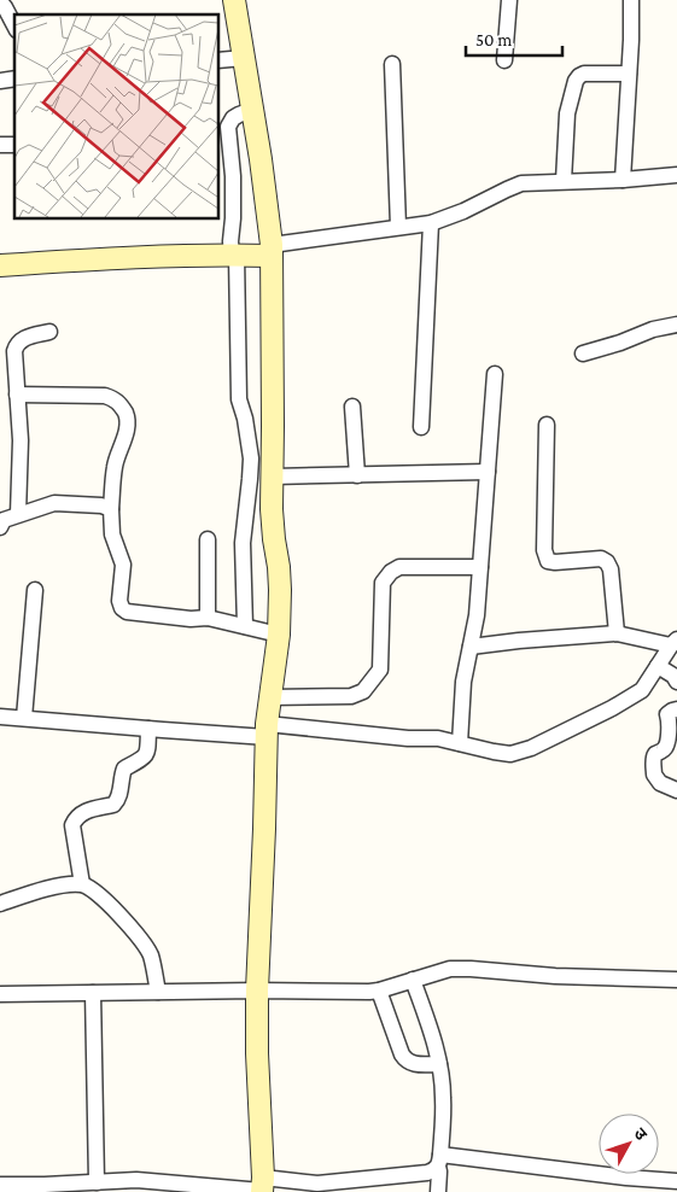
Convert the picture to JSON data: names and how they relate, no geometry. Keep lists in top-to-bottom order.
{
  "scale_bar": "50 m",
  "north": "top right"
}
